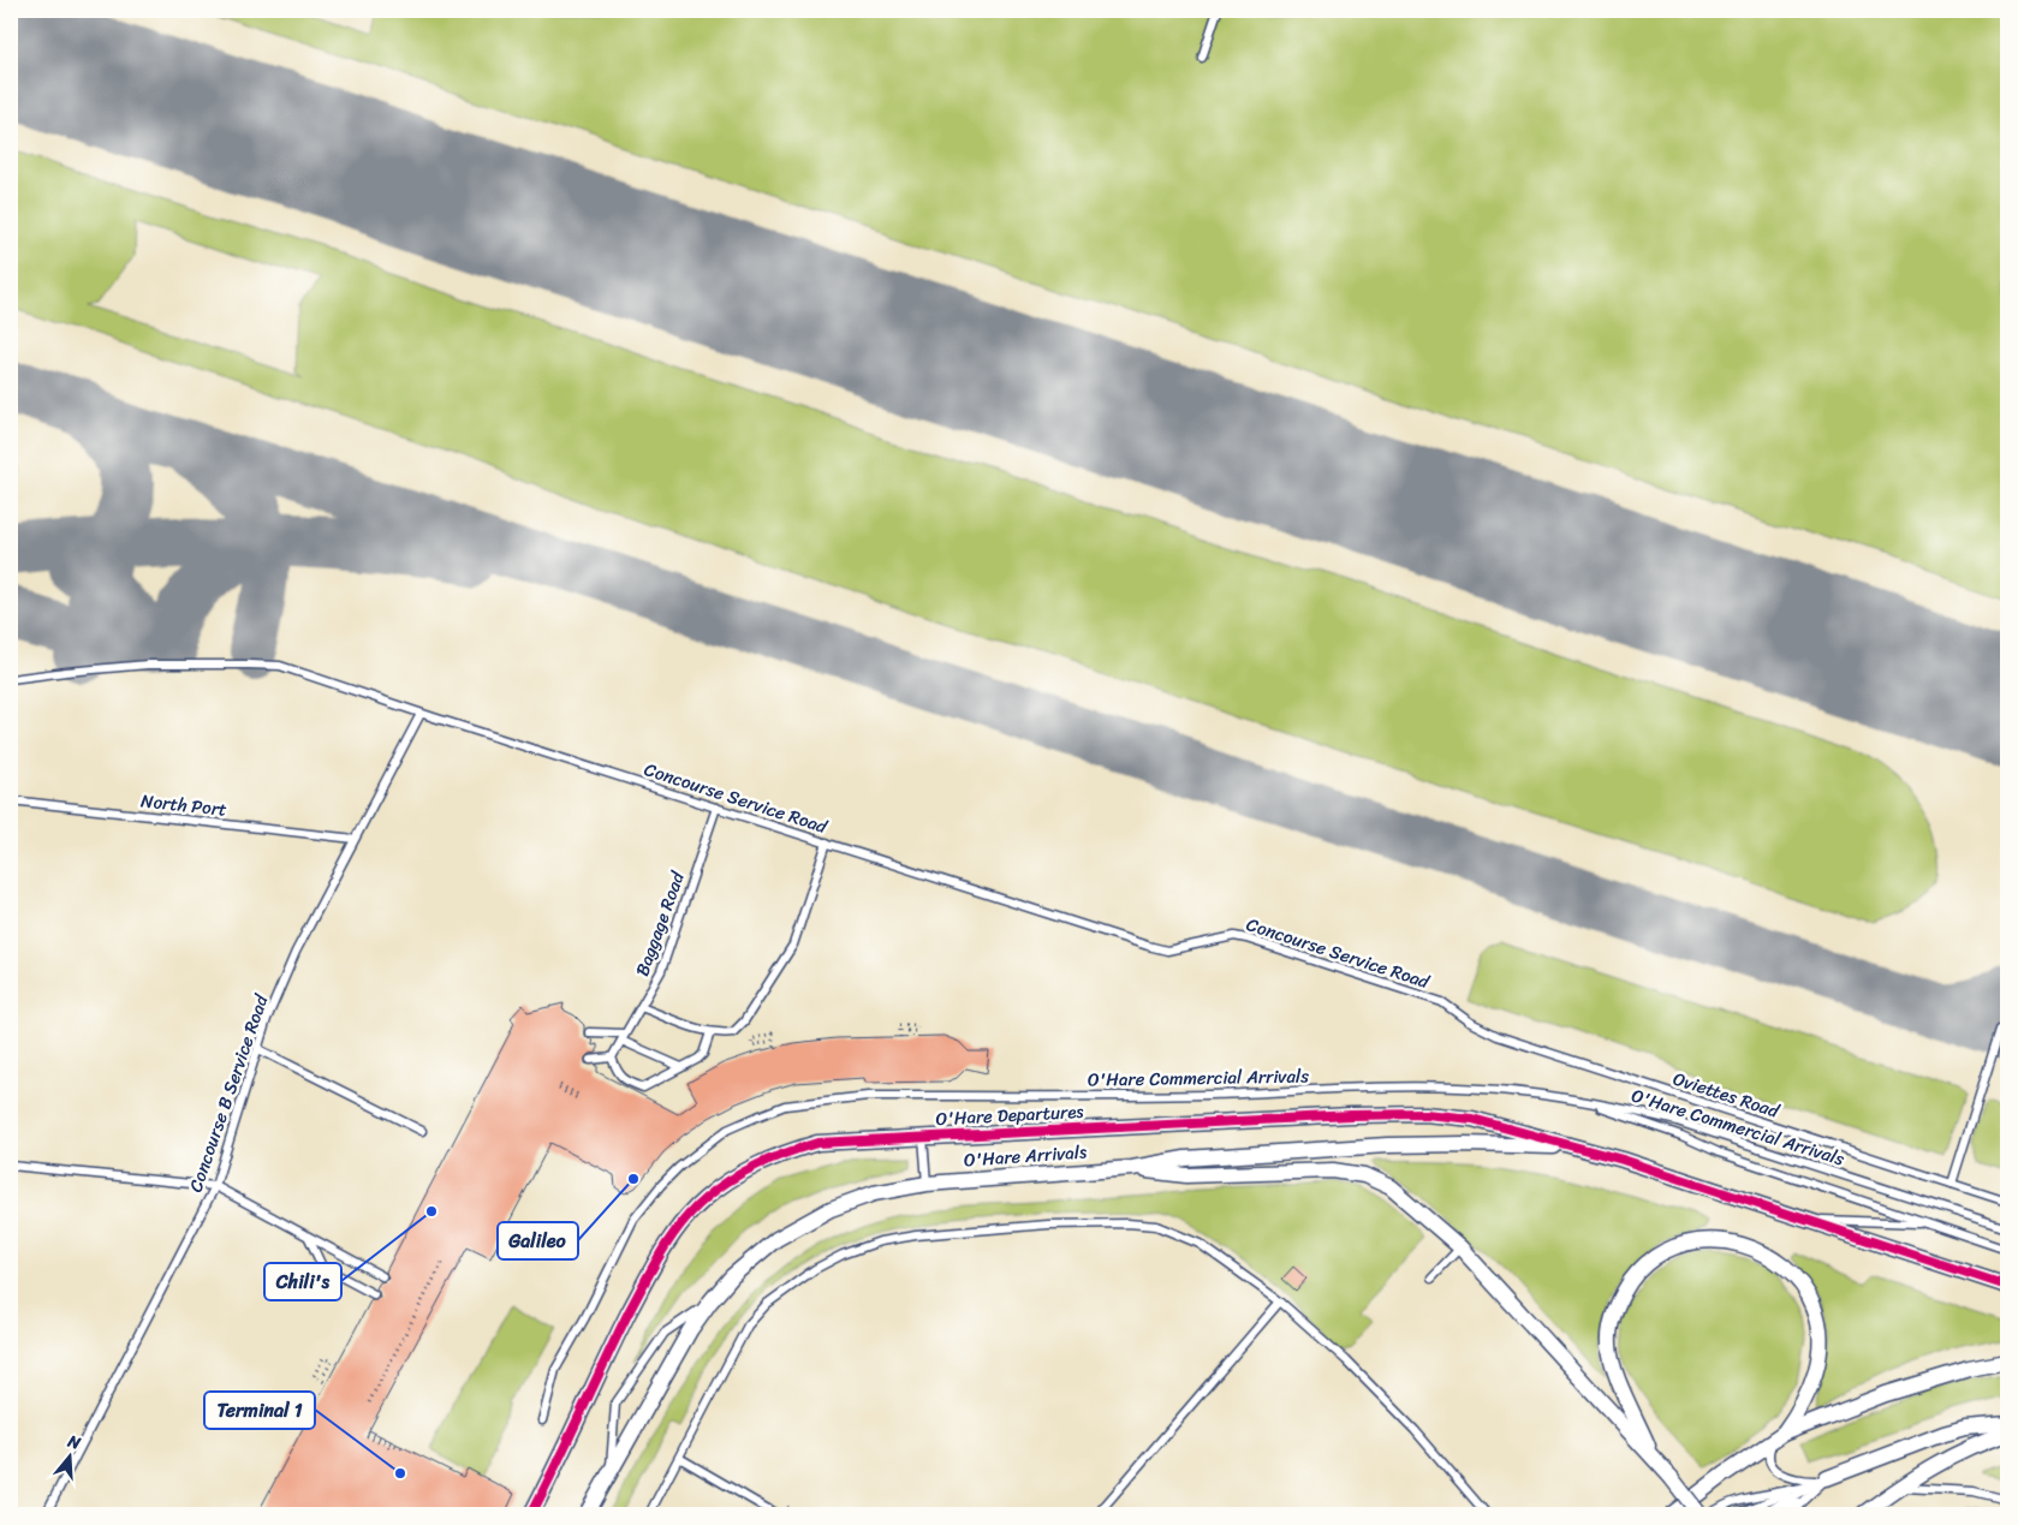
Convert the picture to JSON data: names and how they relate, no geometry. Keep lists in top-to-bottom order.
{
  "streets": {
    "street": ["O'Hare Departures", "O'Hare Arrivals"],
    "lane": [
      "Concourse Service Road",
      "North Port",
      "Baggage Road",
      "O'Hare Commercial Arrivals",
      "Concourse B Service Road",
      "Oviettes Road"
    ]
  },
  "crossings": [
    ["Concourse Service Road", "Baggage Road"],
    ["Concourse Service Road", "Concourse B Service Road"],
    ["Concourse Service Road", "Oviettes Road"],
    ["North Port", "Concourse B Service Road"],
    ["O'Hare Departures", "O'Hare Arrivals"]
  ],
  "places": ["Galileo", "Chili's", "Terminal 1"],
  "north": "top"
}
